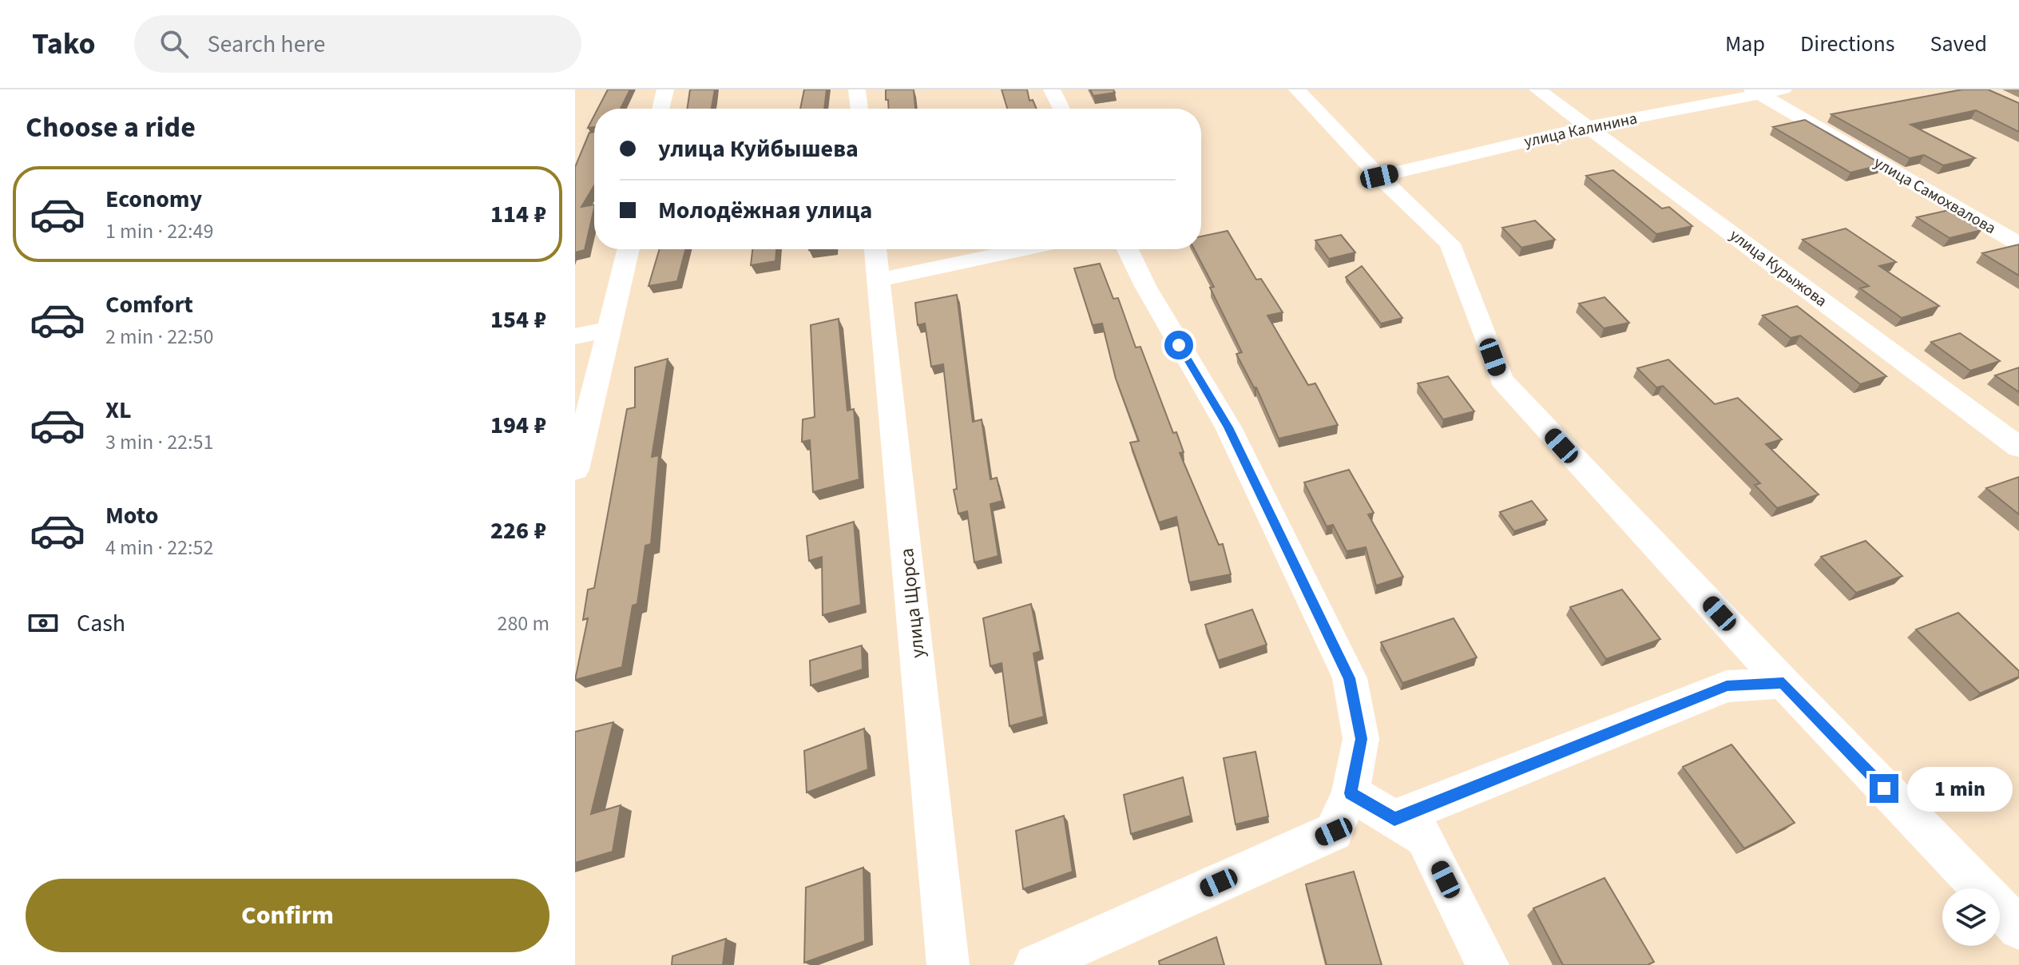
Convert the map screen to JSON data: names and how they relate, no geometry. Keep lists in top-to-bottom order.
{
  "streets": {
    "street": [
      "улица Калинина",
      "улица Самохвалова",
      "улица Курыжова",
      "улица Щорса"
    ]
  },
  "crossings": [
    ["улица Калинина", "улица Самохвалова"],
    ["улица Калинина", "улица Курыжова"]
  ],
  "page": {
    "header": "Tako",
    "search": "Search here",
    "nav": ["Map", "Directions", "Saved"],
    "heading": "Choose a ride",
    "banner": ["улица Куйбышева", "Молодёжная улица"],
    "list": [
      {
        "name": "Economy",
        "note": "1 min · 22:49",
        "value": "114 ₽"
      },
      {
        "name": "Comfort",
        "note": "2 min · 22:50",
        "value": "154 ₽"
      },
      {
        "name": "XL",
        "note": "3 min · 22:51",
        "value": "194 ₽"
      },
      {
        "name": "Moto",
        "note": "4 min · 22:52",
        "value": "226 ₽"
      }
    ],
    "pay": ["Cash", "280 m"],
    "bubble": "1 min",
    "buttons": "Confirm"
  }
}
